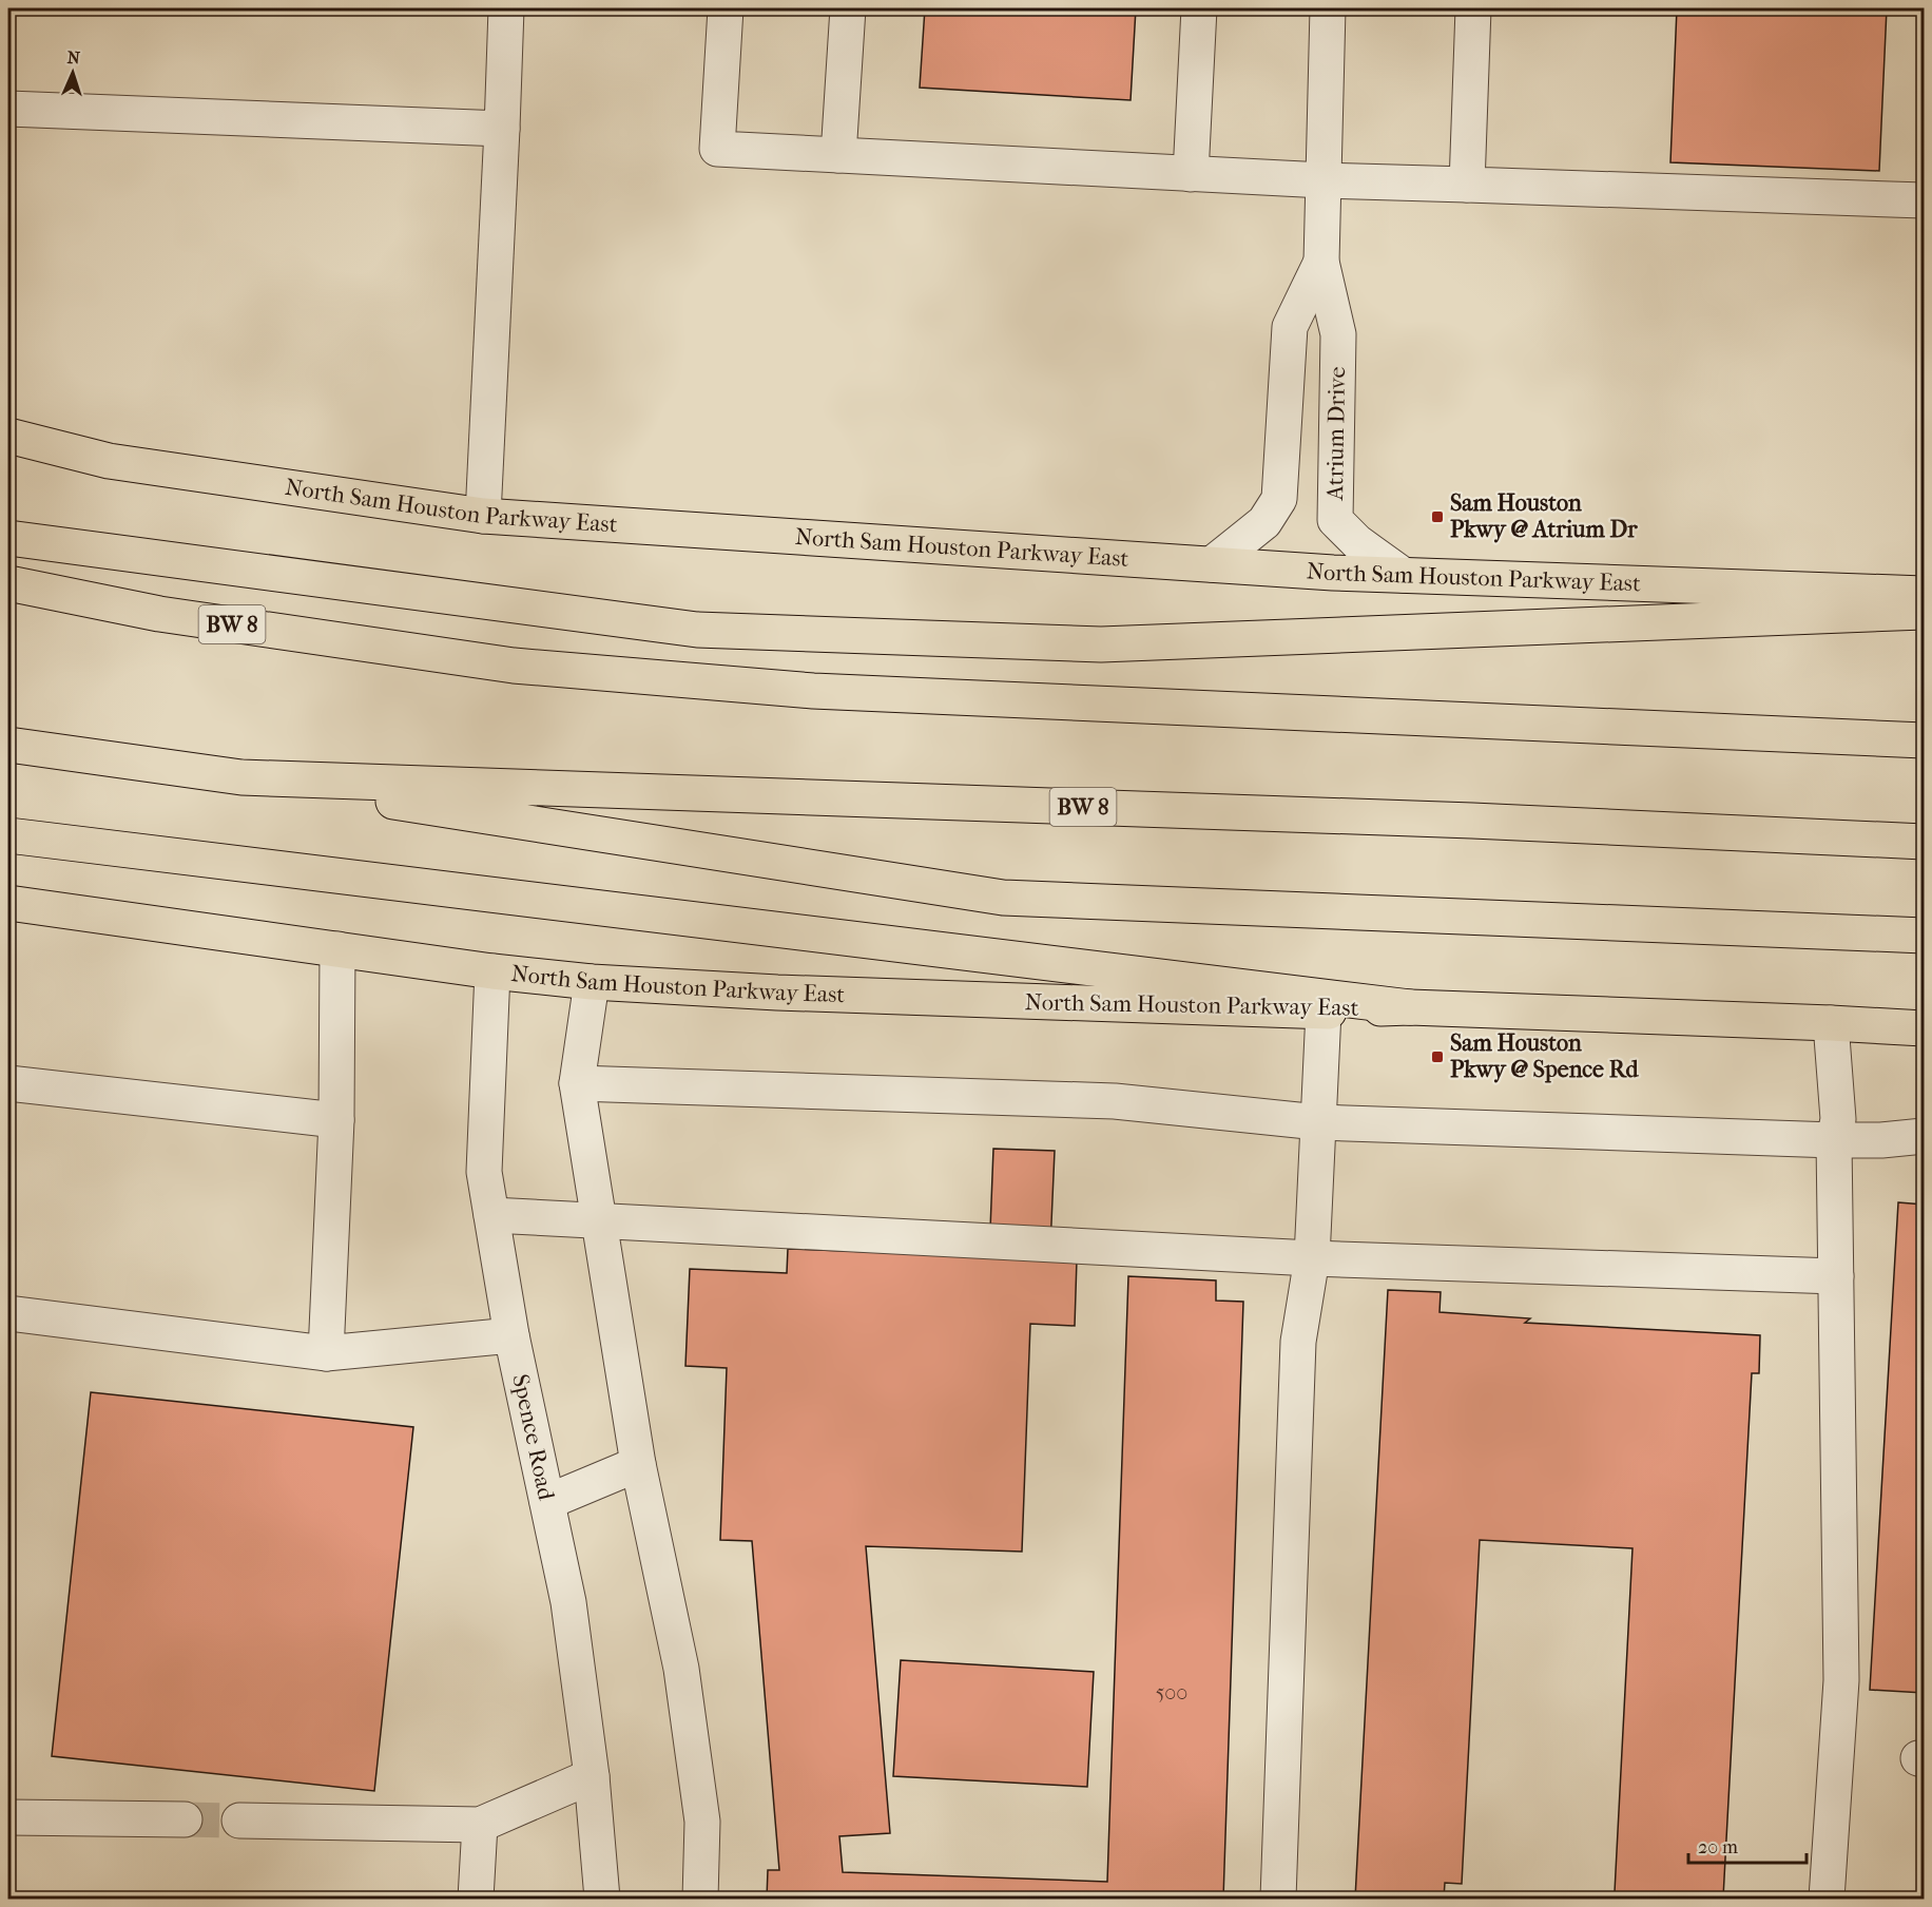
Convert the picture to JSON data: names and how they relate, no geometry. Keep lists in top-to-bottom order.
{
  "streets": {
    "main road": ["North Sam Houston Parkway East", "BW 8"],
    "street": ["Atrium Drive", "Spence Road"]
  },
  "crossings": [
    ["Atrium Drive", "North Sam Houston Parkway East"],
    ["North Sam Houston Parkway East", "Spence Road"]
  ],
  "places": {
    "transit": ["Sam Houston Pkwy @ Atrium Dr", "Sam Houston Pkwy @ Spence Rd"]
  },
  "house_numbers": ["500"],
  "scale_bar": "20 m",
  "north": "top"
}
